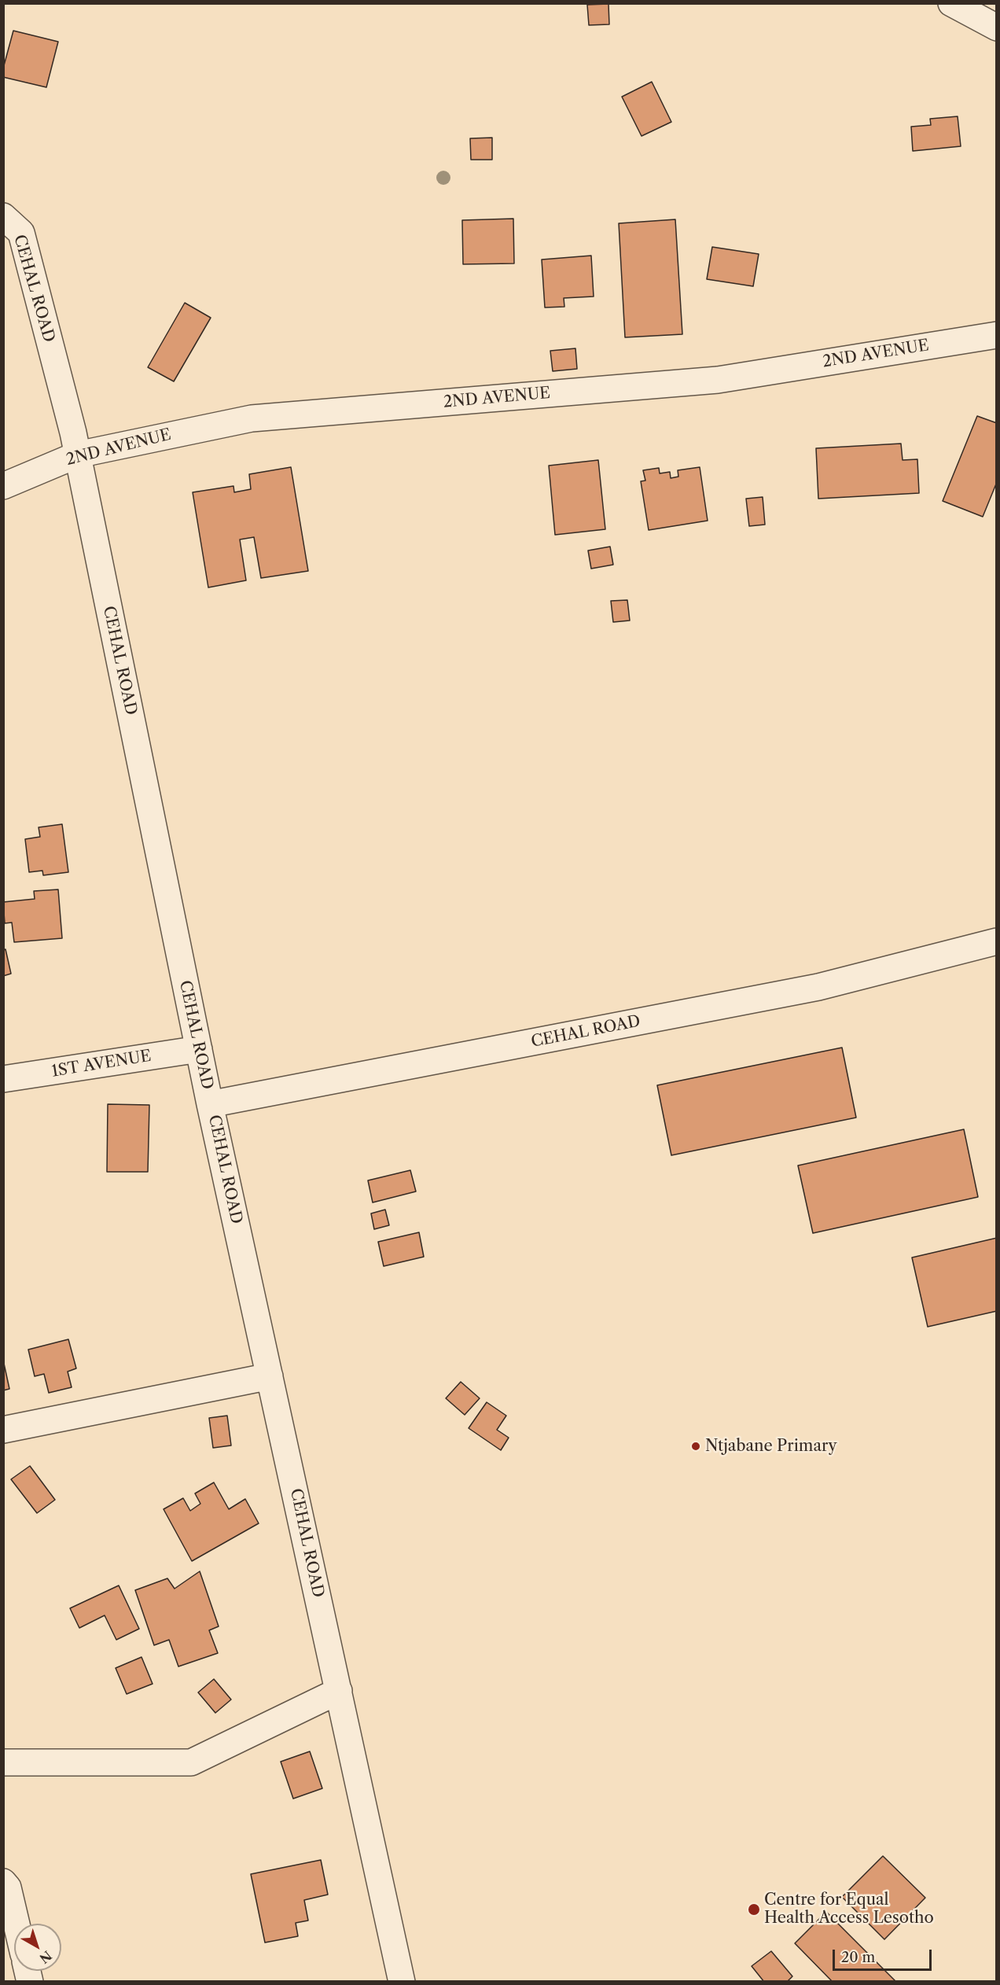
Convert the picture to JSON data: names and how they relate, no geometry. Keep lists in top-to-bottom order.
{
  "streets": {
    "street": ["CEHAL ROAD", "2ND AVENUE", "1ST AVENUE"]
  },
  "crossings": [
    ["CEHAL ROAD", "2ND AVENUE"],
    ["CEHAL ROAD", "1ST AVENUE"]
  ],
  "places": ["Ntjabane Primary", "Centre for Equal Health Access Lesotho"],
  "scale_bar": "20 m",
  "north": "bottom right"
}
